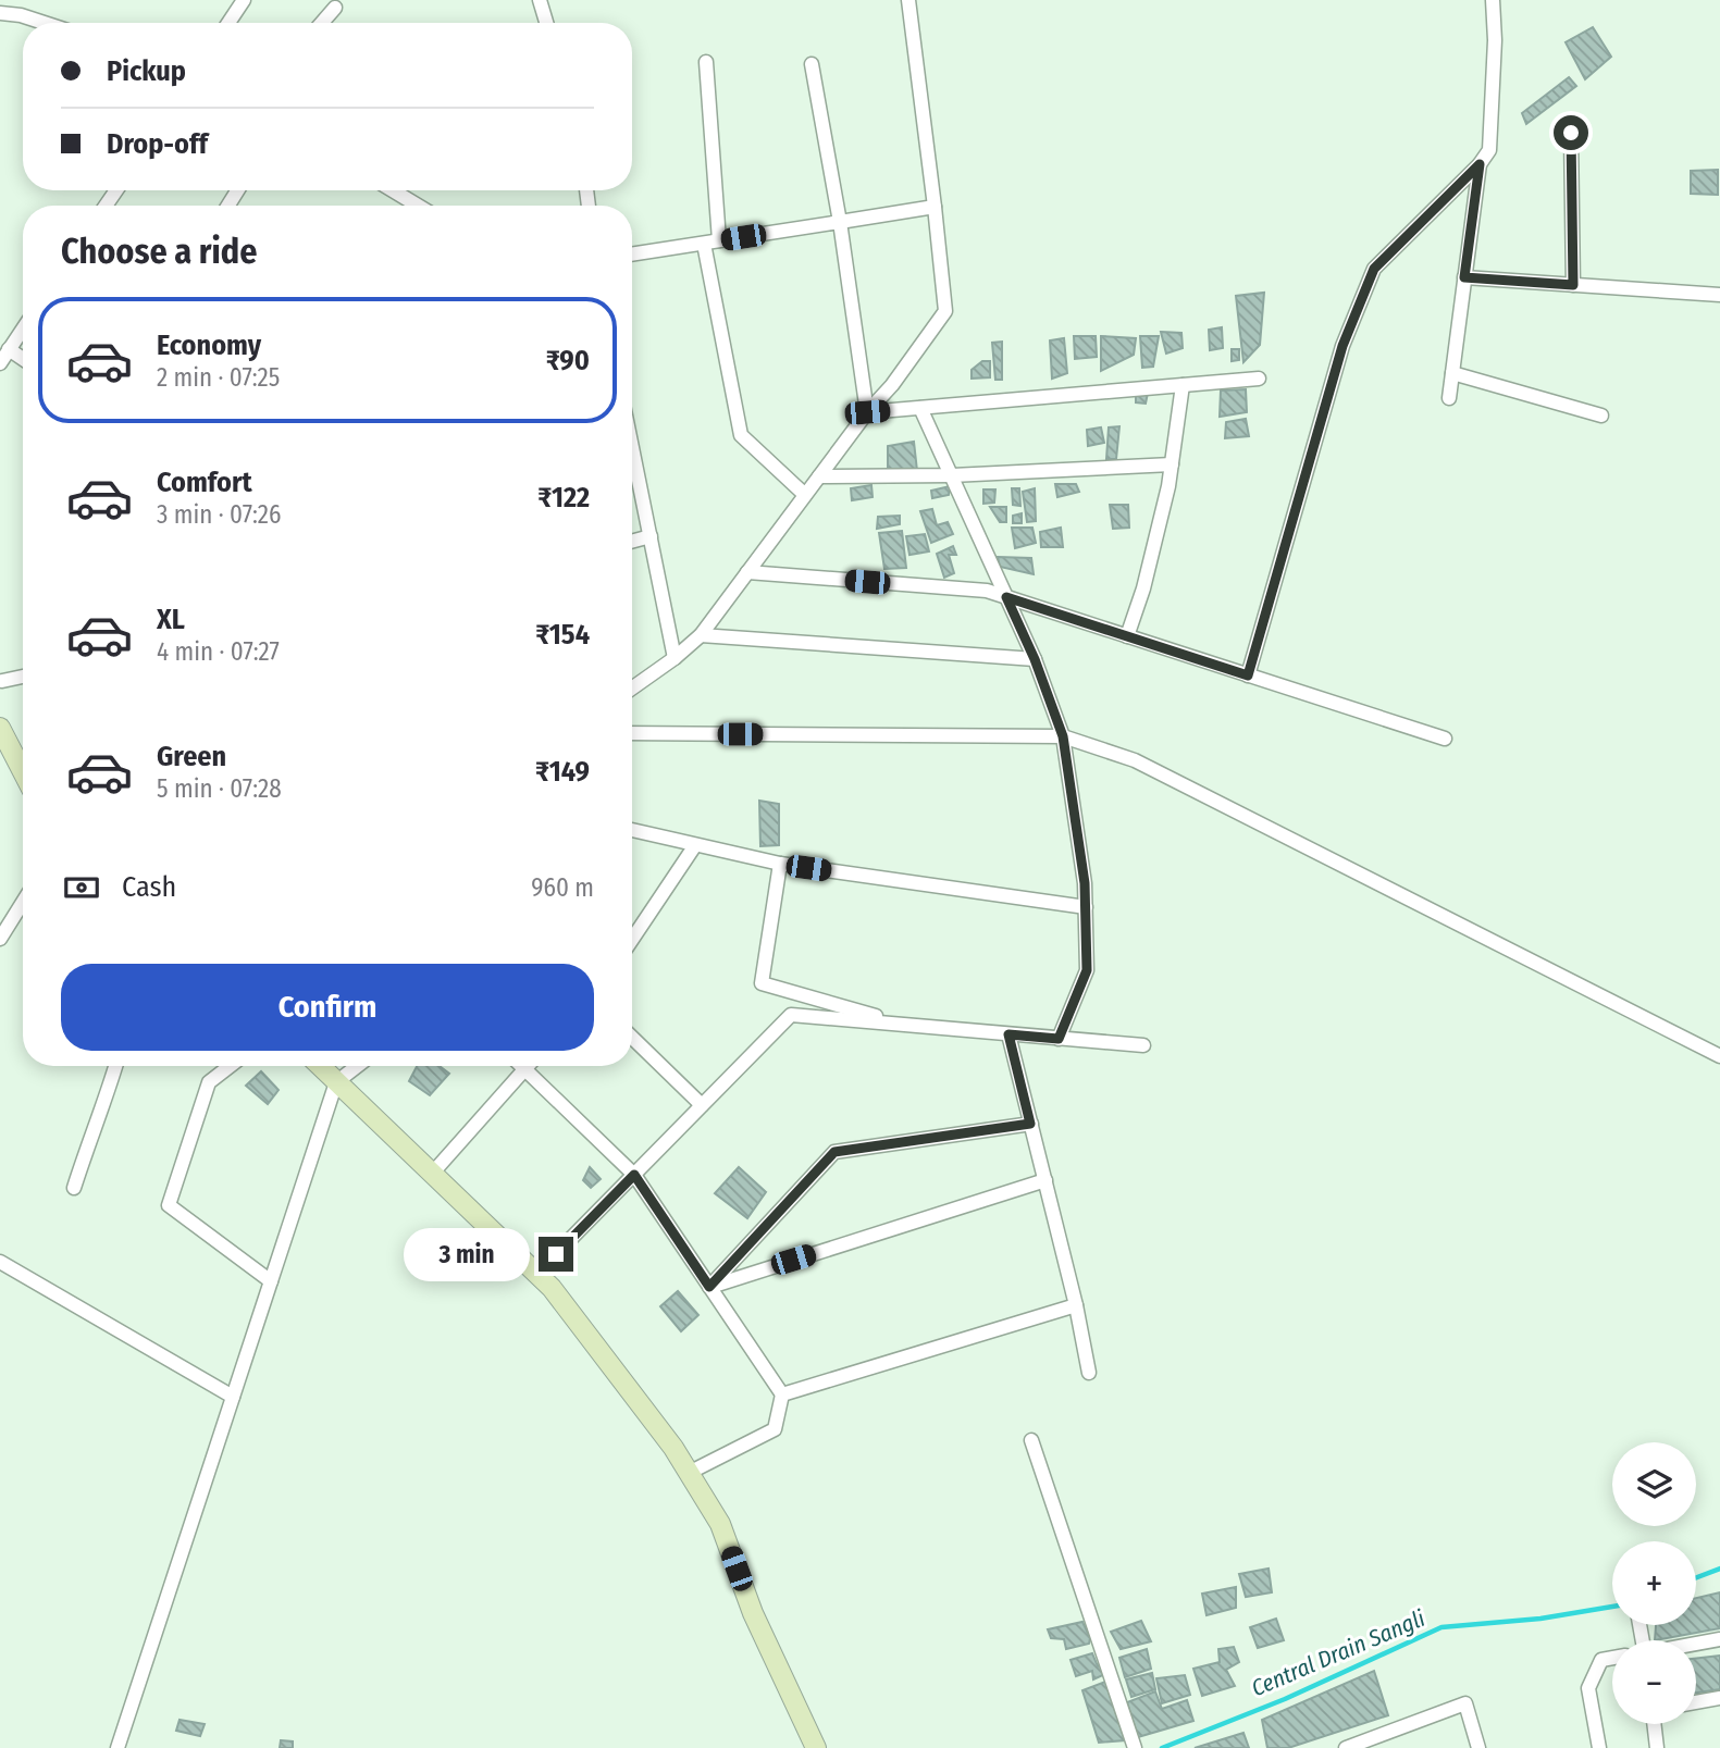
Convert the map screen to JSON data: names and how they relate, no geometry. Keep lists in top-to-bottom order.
{
  "water": ["Central Drain Sangli"],
  "page": {
    "banner": ["Pickup", "Drop-off"],
    "heading": "Choose a ride",
    "list": [
      {
        "name": "Economy",
        "note": "2 min · 07:25",
        "value": "₹90"
      },
      {
        "name": "Comfort",
        "note": "3 min · 07:26",
        "value": "₹122"
      },
      {
        "name": "XL",
        "note": "4 min · 07:27",
        "value": "₹154"
      },
      {
        "name": "Green",
        "note": "5 min · 07:28",
        "value": "₹149"
      }
    ],
    "pay": ["Cash", "960 m"],
    "buttons": "Confirm",
    "bubble": "3 min",
    "map_buttons": ["+", "−"]
  }
}
